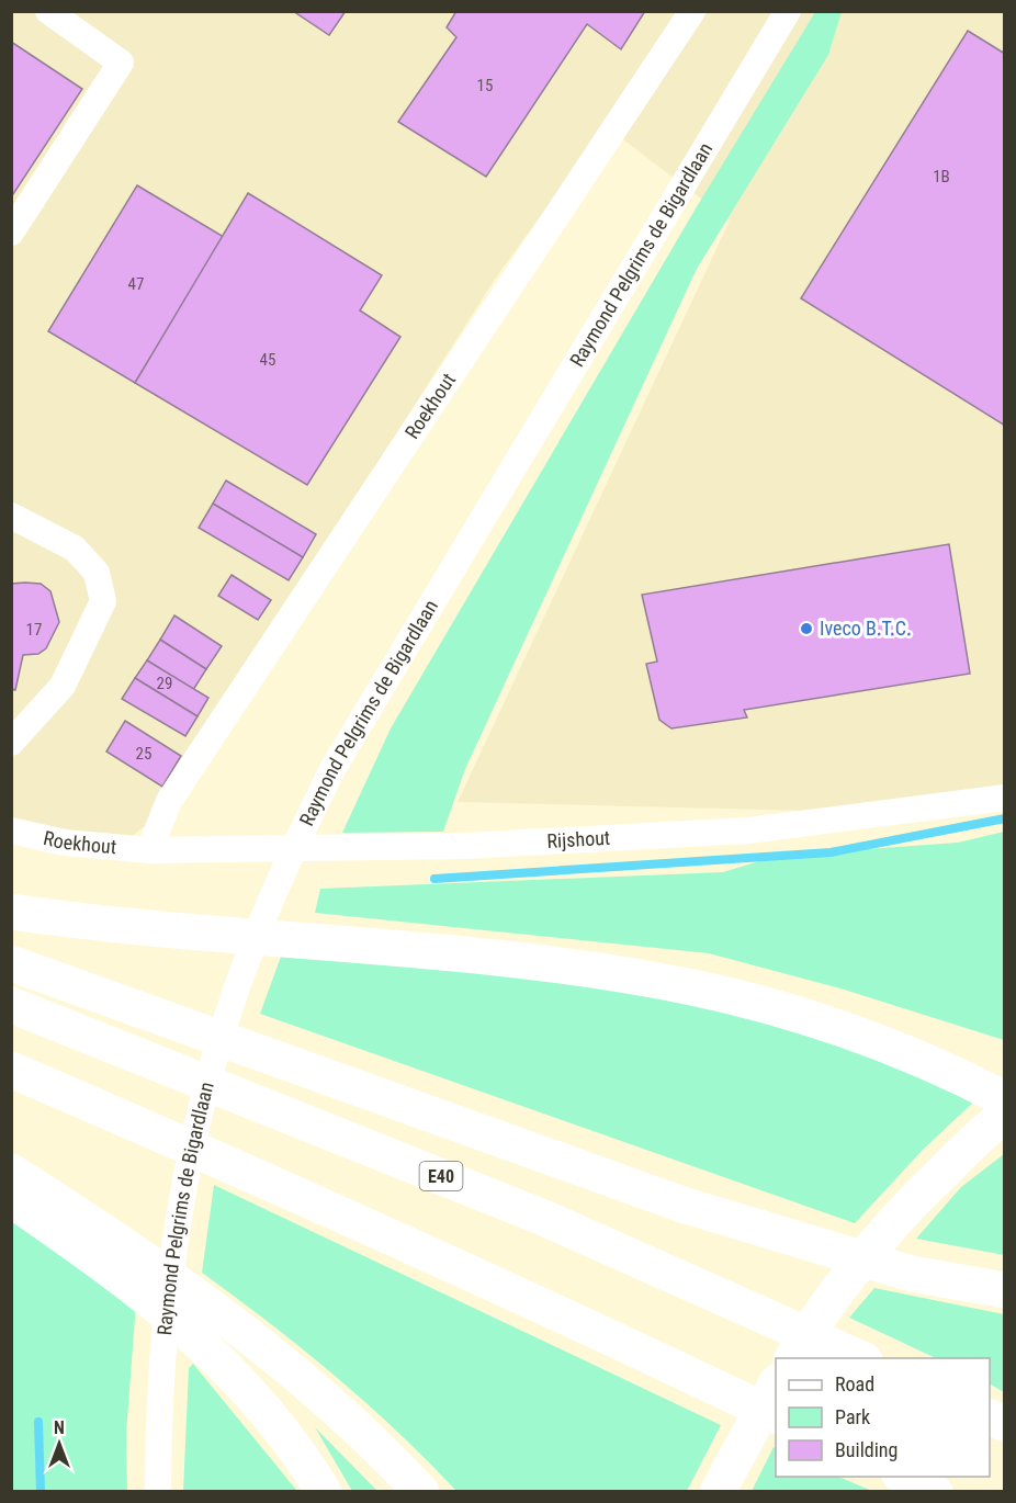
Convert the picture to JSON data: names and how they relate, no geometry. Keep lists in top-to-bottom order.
{
  "streets": {
    "highway": ["E40"],
    "street": ["Raymond Pelgrims de Bigardlaan", "Roekhout", "Rijshout"]
  },
  "crossings": [
    ["Roekhout", "Rijshout"]
  ],
  "places": ["Iveco B.T.C."],
  "house_numbers": [
    "15",
    "1B",
    "47",
    "45",
    "17",
    "29",
    "25"
  ],
  "legend": ["Road", "Park", "Building"],
  "north": "top"
}
